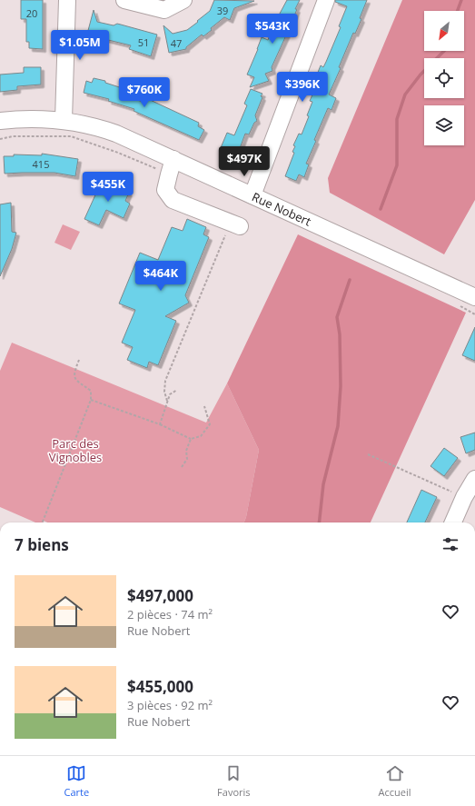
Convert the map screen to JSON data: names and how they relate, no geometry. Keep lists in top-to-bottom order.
{
  "streets": {
    "street": ["Rue Nobert"]
  },
  "parks": ["Parc des Vignobles"],
  "house_numbers": [
    "39",
    "20",
    "51",
    "47",
    "415"
  ],
  "north": "bottom left",
  "page": {
    "price": [
      "$543K",
      "$1.05M",
      "$396K",
      "$760K",
      "$497K",
      "$455K",
      "$464K"
    ],
    "heading": "7 biens",
    "list": [
      {
        "name": "$497,000",
        "note": "2 pièces · 74 m² · Rue Nobert"
      },
      {
        "name": "$455,000",
        "note": "3 pièces · 92 m² · Rue Nobert"
      }
    ],
    "tabs": ["Carte", "Favoris", "Accueil"]
  }
}
